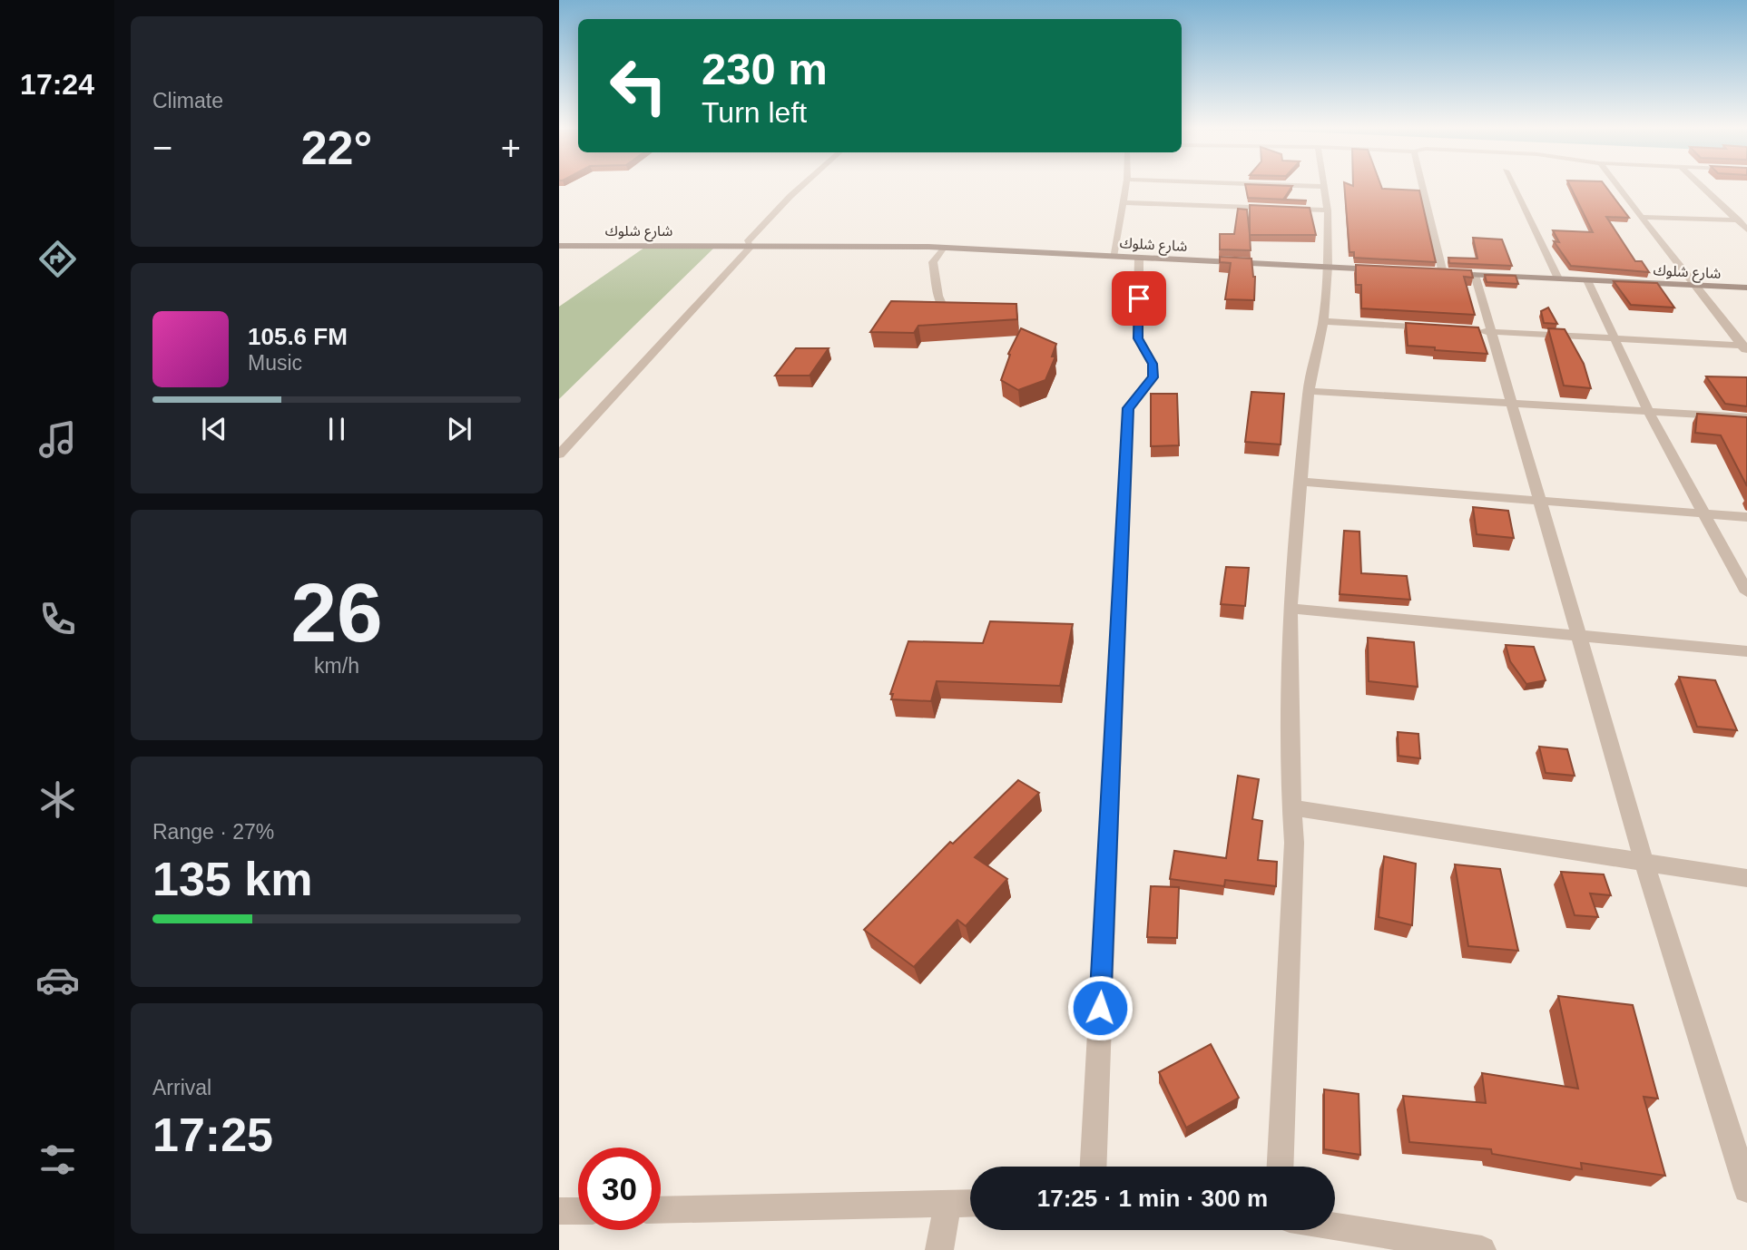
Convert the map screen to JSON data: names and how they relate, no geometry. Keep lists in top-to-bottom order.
{
  "streets": {
    "street": ["شارع شلوك"]
  },
  "page": {
    "tabs": "17:24",
    "tile": [
      "Climate",
      ["26", "km/h"],
      ["Range · 27%", "135 km"],
      ["Arrival", "17:25"]
    ],
    "turn": ["230 m", "Turn left"],
    "heat": ["−", "22°", "+"],
    "song": ["105.6 FM", "Music"],
    "limit": "30",
    "trip": "17:25 · 1 min · 300 m"
  }
}
